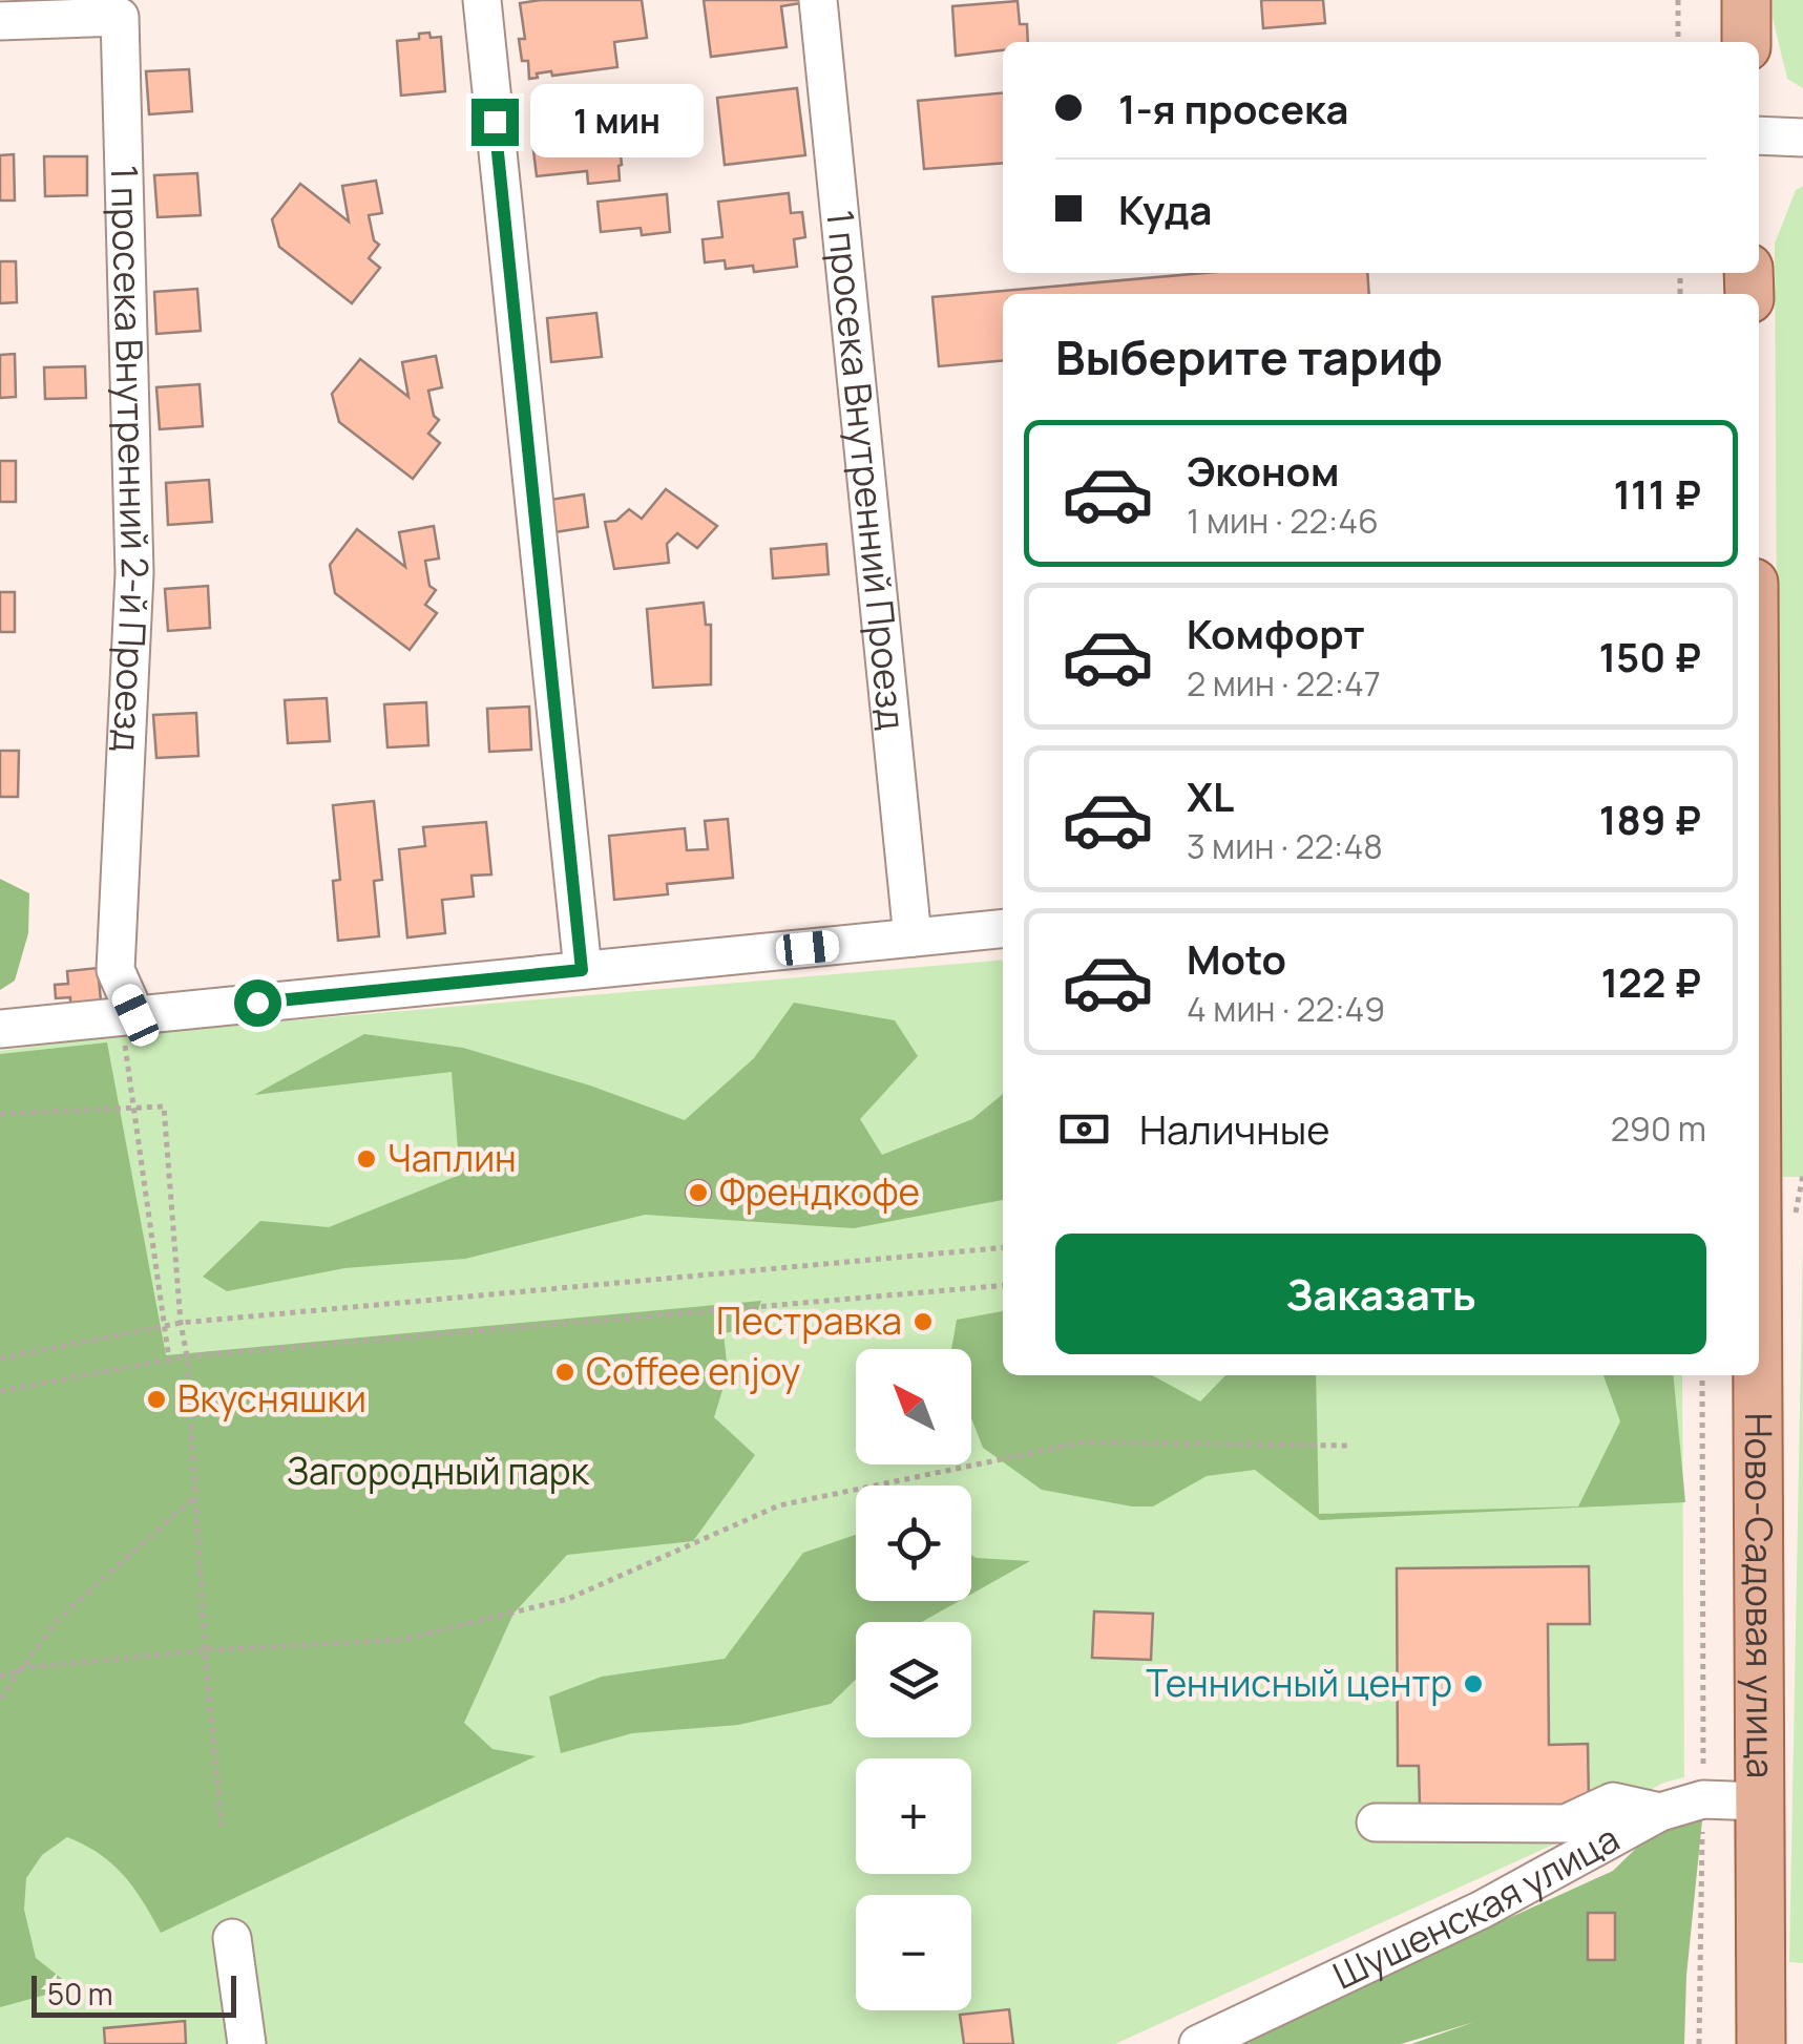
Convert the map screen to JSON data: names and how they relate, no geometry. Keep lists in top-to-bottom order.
{
  "streets": {
    "main road": ["Ново-Садовая улица"],
    "street": ["1 просека Внутренний 2-й Проезд", "1 просека Внутренний Проезд", "Шушенская улица"]
  },
  "crossings": [
    ["Ново-Садовая улица", "Шушенская улица"]
  ],
  "parks": ["Загородный парк"],
  "places": [
    "Чаплин",
    "Френдкофе",
    "Пестравка",
    "Coffee enjoy",
    "Вкусняшки",
    "Теннисный центр"
  ],
  "scale_bar": "50 m",
  "north": "top left",
  "page": {
    "banner": ["1-я просека", "Куда"],
    "bubble": "1 мин",
    "heading": "Выберите тариф",
    "list": [
      {
        "name": "Эконом",
        "note": "1 мин · 22:46",
        "value": "111 ₽"
      },
      {
        "name": "Комфорт",
        "note": "2 мин · 22:47",
        "value": "150 ₽"
      },
      {
        "name": "XL",
        "note": "3 мин · 22:48",
        "value": "189 ₽"
      },
      {
        "name": "Moto",
        "note": "4 мин · 22:49",
        "value": "122 ₽"
      }
    ],
    "pay": ["Наличные", "290 m"],
    "buttons": "Заказать",
    "map_buttons": ["+", "−"],
    "scale": "50 m"
  }
}
